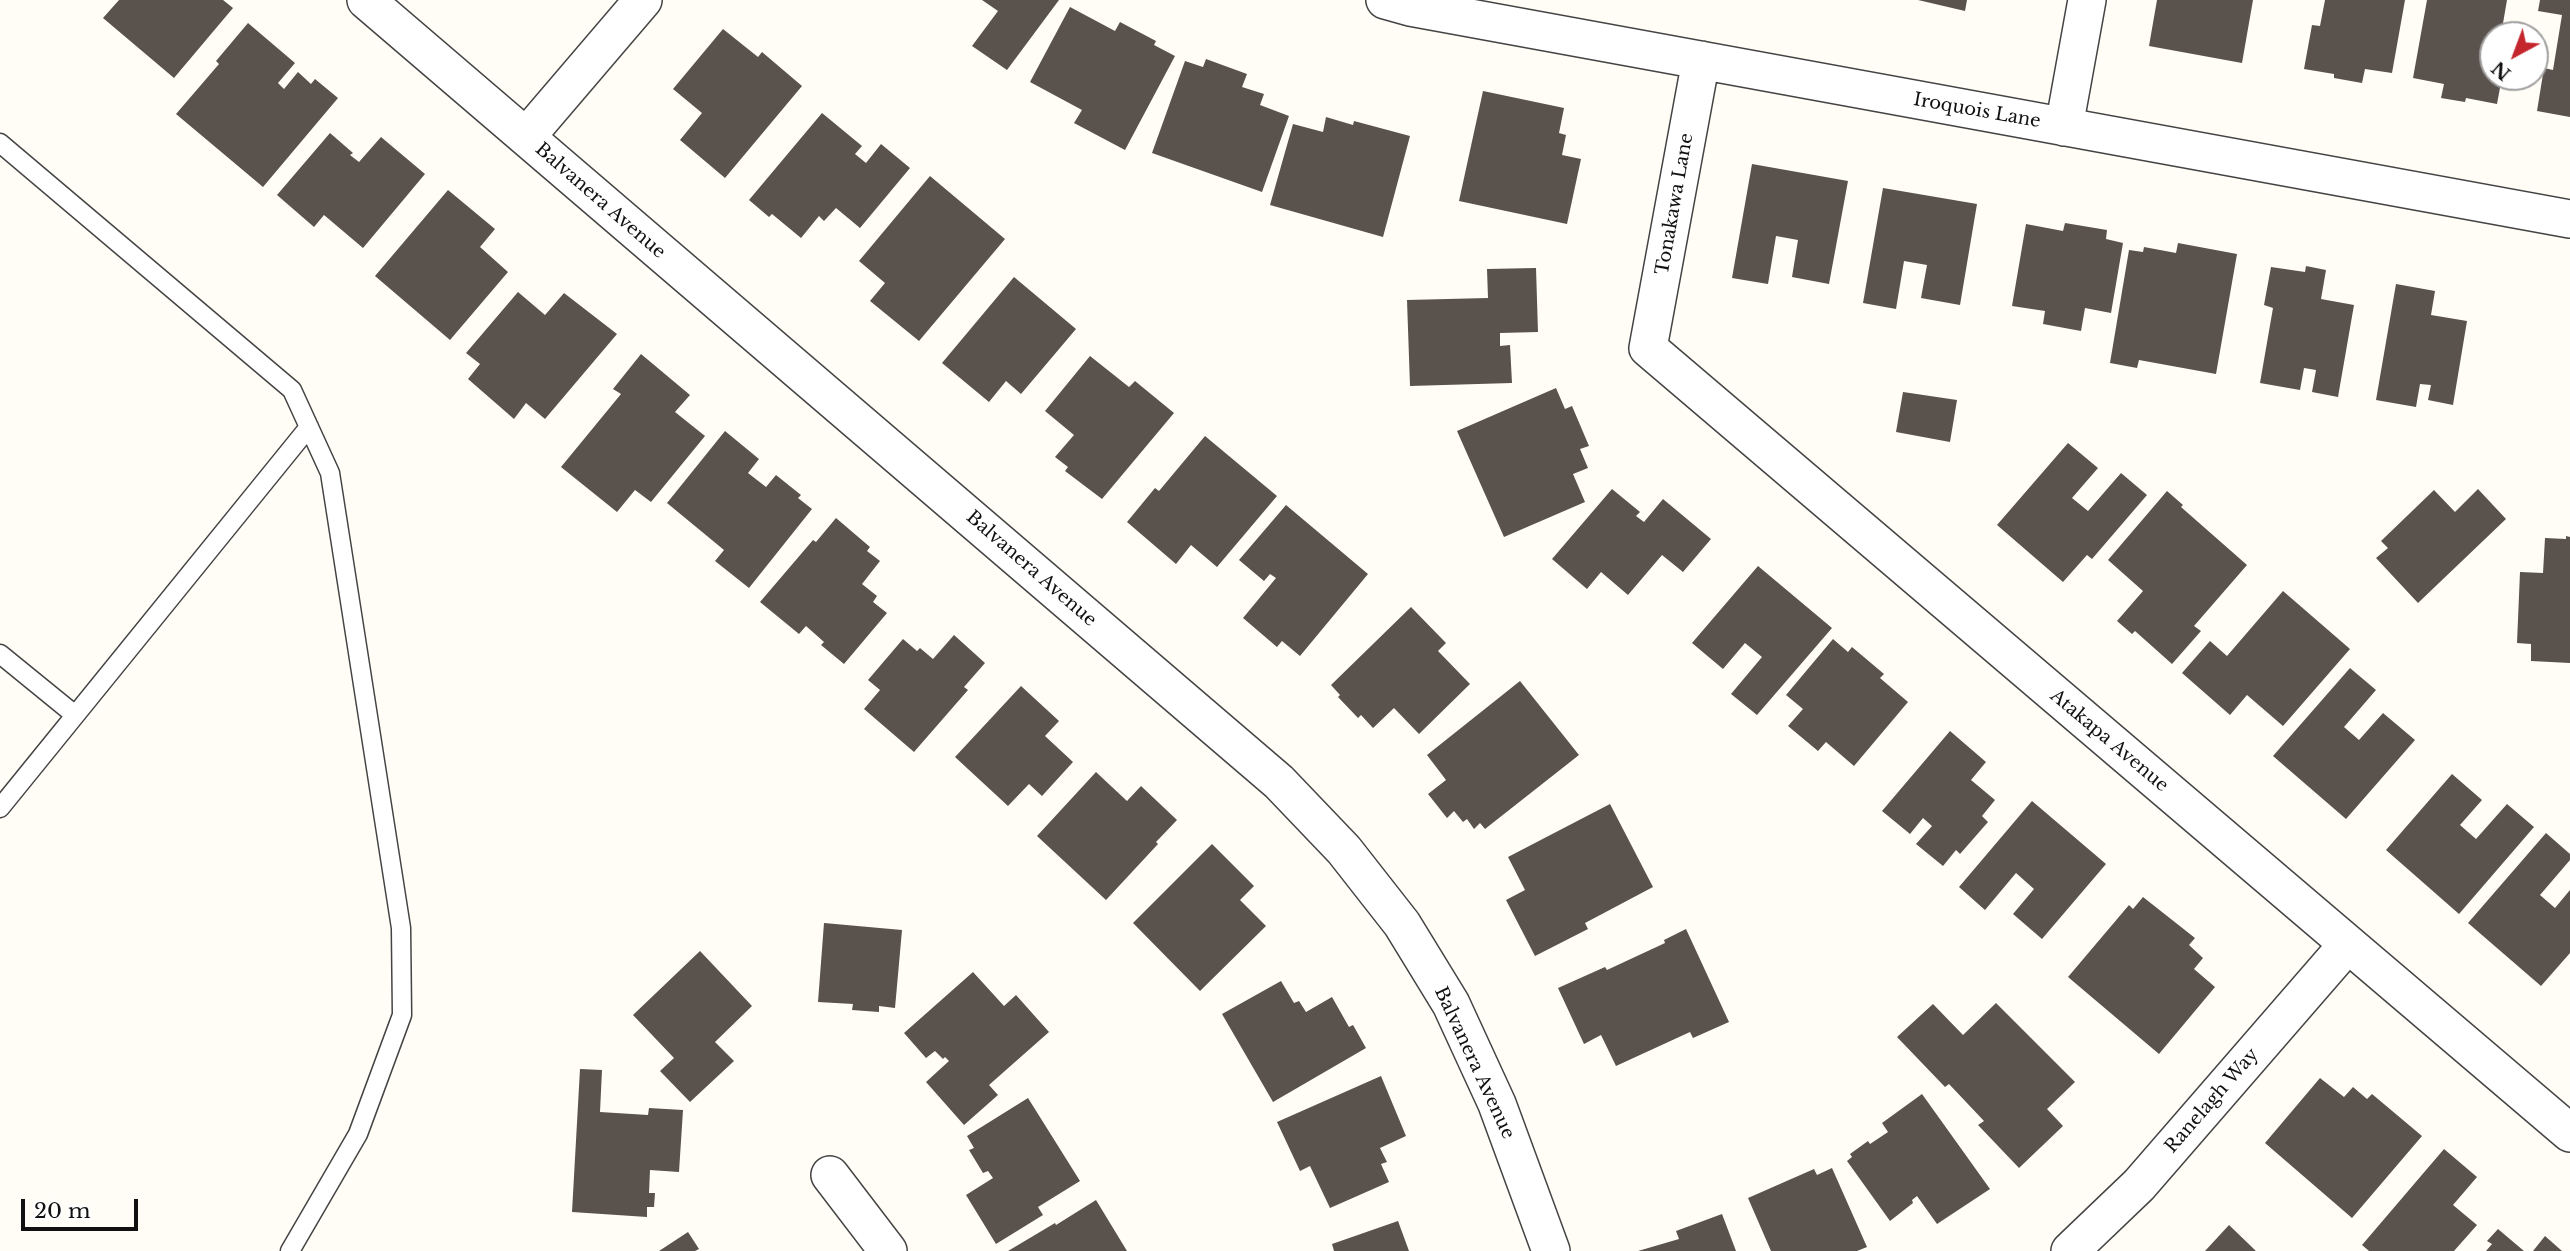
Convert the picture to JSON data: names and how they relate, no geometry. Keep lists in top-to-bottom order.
{
  "streets": {
    "street": [
      "Iroquois Lane",
      "Balvanera Avenue",
      "Tonakawa Lane",
      "Atakapa Avenue",
      "Ranelagh Way"
    ]
  },
  "crossings": [
    ["Iroquois Lane", "Tonakawa Lane"],
    ["Tonakawa Lane", "Atakapa Avenue"],
    ["Atakapa Avenue", "Ranelagh Way"]
  ],
  "scale_bar": "20 m",
  "north": "bottom left"
}
